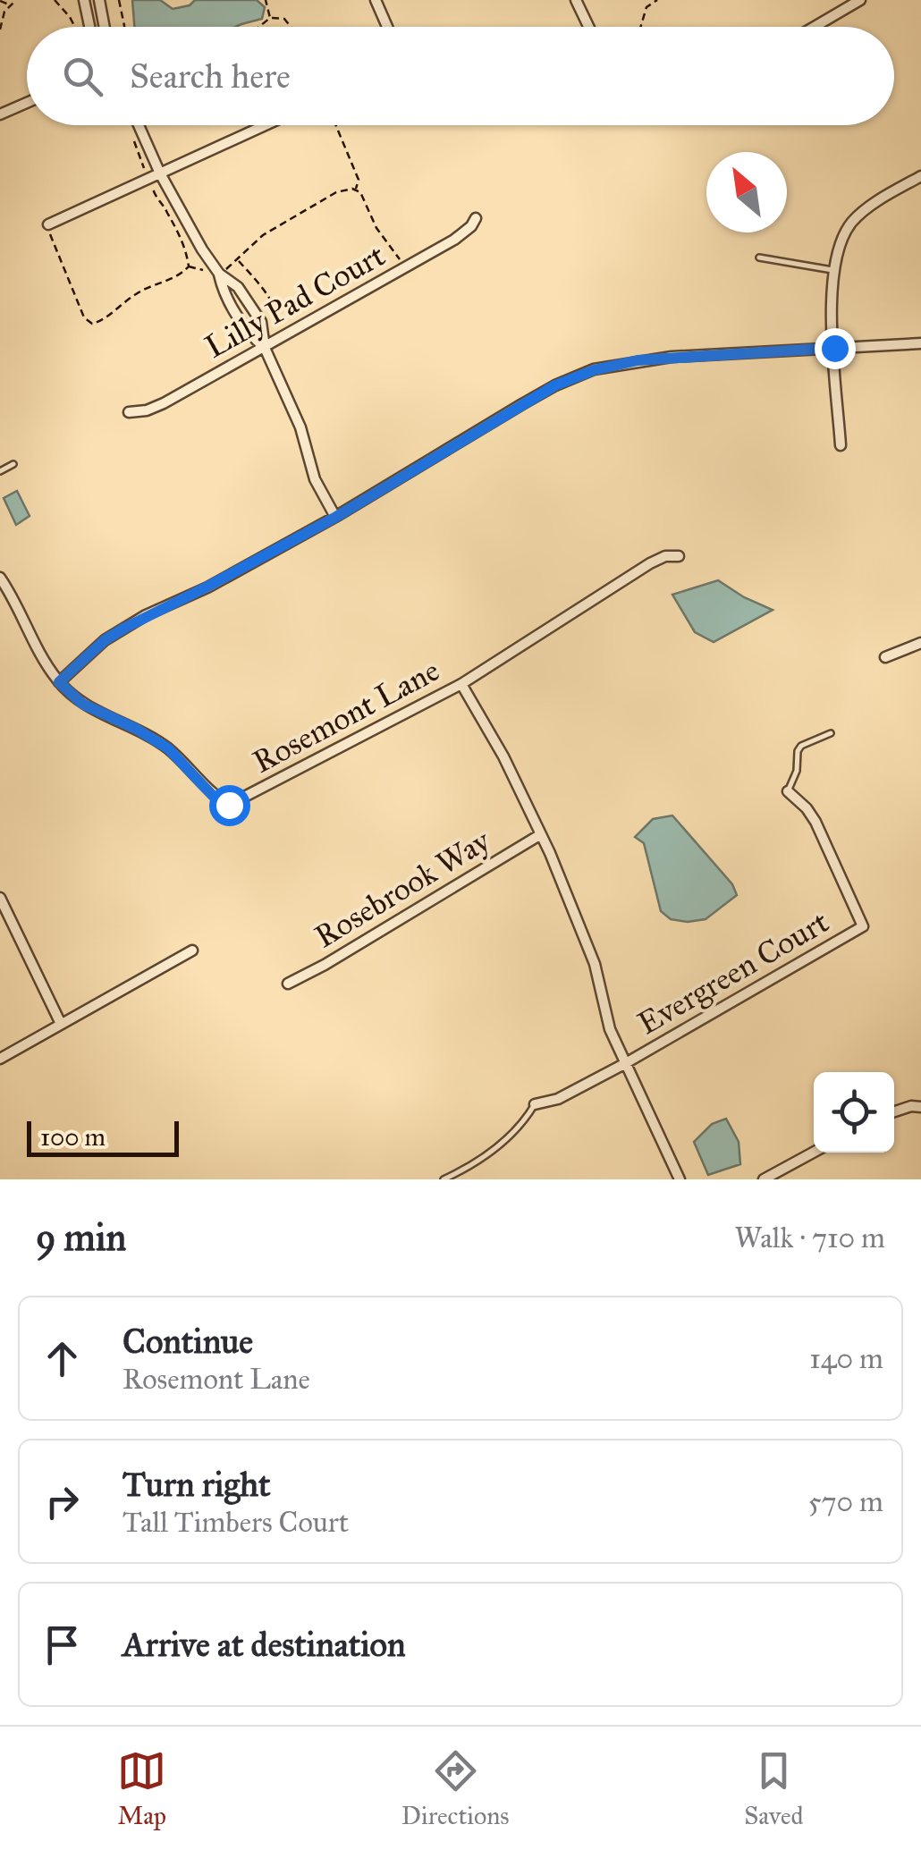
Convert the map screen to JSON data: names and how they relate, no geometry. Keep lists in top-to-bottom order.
{
  "streets": {
    "street": [
      "Lilly Pad Court",
      "Rosemont Lane",
      "Rosebrook Way",
      "Evergreen Court"
    ]
  },
  "scale_bar": "100 m",
  "north": "top left",
  "page": {
    "search": "Search here",
    "scale": "100 m",
    "heading": ["9 min", "Walk · 710 m"],
    "list": [
      ["Continue", "Rosemont Lane", "140 m"],
      ["Turn right", "Tall Timbers Court", "570 m"],
      "Arrive at destination"
    ],
    "nav": ["Map", "Directions", "Saved"]
  }
}
